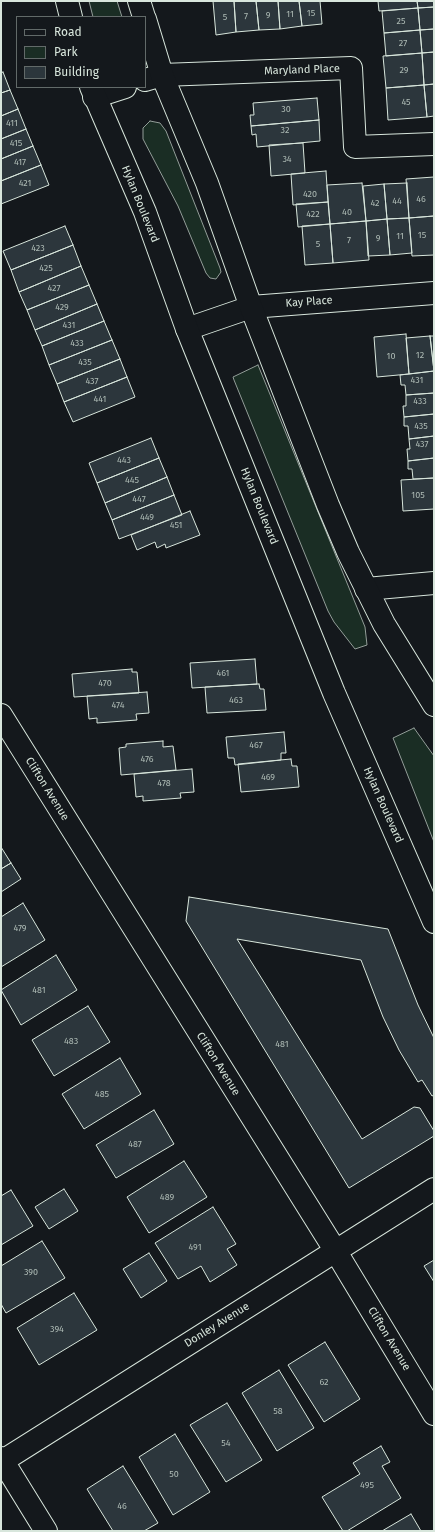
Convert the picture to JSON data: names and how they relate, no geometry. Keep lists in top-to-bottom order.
{
  "streets": {
    "street": [
      "Maryland Place",
      "Hylan Boulevard",
      "Kay Place",
      "Clifton Avenue",
      "Donley Avenue"
    ]
  },
  "crossings": [
    ["Hylan Boulevard", "Kay Place"],
    ["Clifton Avenue", "Donley Avenue"]
  ],
  "house_numbers": [
    "15",
    "11",
    "9",
    "7",
    "5",
    "25",
    "27",
    "29",
    "45",
    "30",
    "411",
    "32",
    "415",
    "34",
    "417",
    "421",
    "420",
    "46",
    "44",
    "42",
    "40",
    "422",
    "15",
    "11",
    "9",
    "7",
    "5",
    "423",
    "425",
    "427",
    "429",
    "431",
    "433",
    "12",
    "10",
    "435",
    "431",
    "437",
    "441",
    "433",
    "435",
    "437",
    "443",
    "445",
    "105",
    "447",
    "449",
    "451",
    "461",
    "470",
    "463",
    "474",
    "467",
    "476",
    "469",
    "478",
    "479",
    "481",
    "483",
    "481",
    "485",
    "487",
    "489",
    "491",
    "390",
    "394",
    "62",
    "58",
    "54",
    "50",
    "495",
    "46"
  ],
  "legend": ["Road", "Park", "Building"]
}
